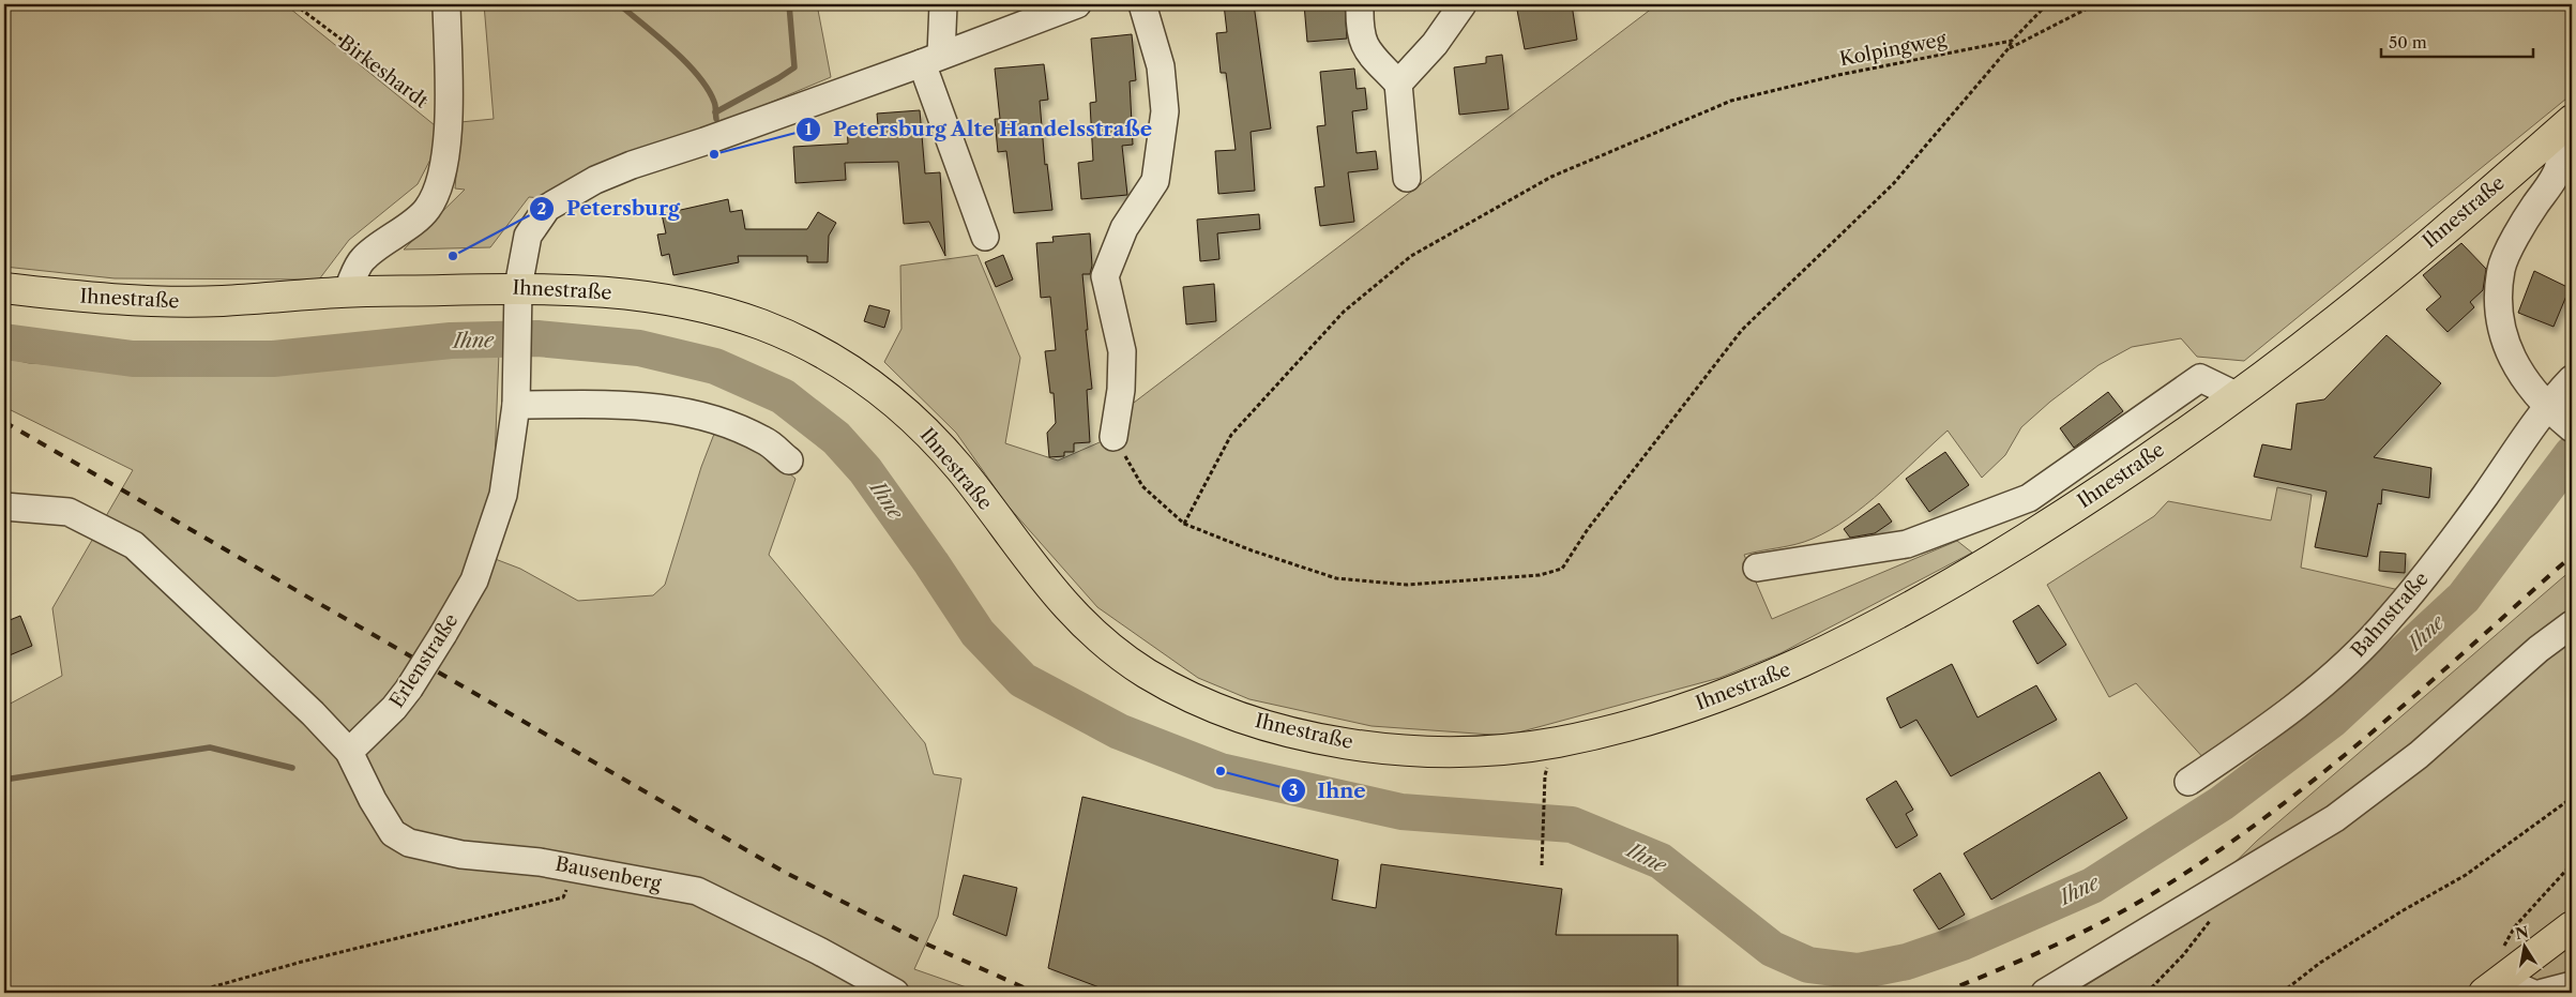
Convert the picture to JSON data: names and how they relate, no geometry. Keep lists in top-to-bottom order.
{
  "streets": {
    "main road": ["Ihnestraße"],
    "street": [
      "Birkeshardt",
      "Bahnstraße",
      "Erlenstraße",
      "Bausenberg"
    ],
    "path": ["Kolpingweg"]
  },
  "crossings": [
    ["Birkeshardt", "Ihnestraße"],
    ["Ihnestraße", "Erlenstraße"],
    ["Erlenstraße", "Bausenberg"]
  ],
  "water": ["Ihne"],
  "places": ["Petersburg Alte Handelsstraße", "Petersburg", "Ihne"],
  "scale_bar": "50 m",
  "north": "top"
}
